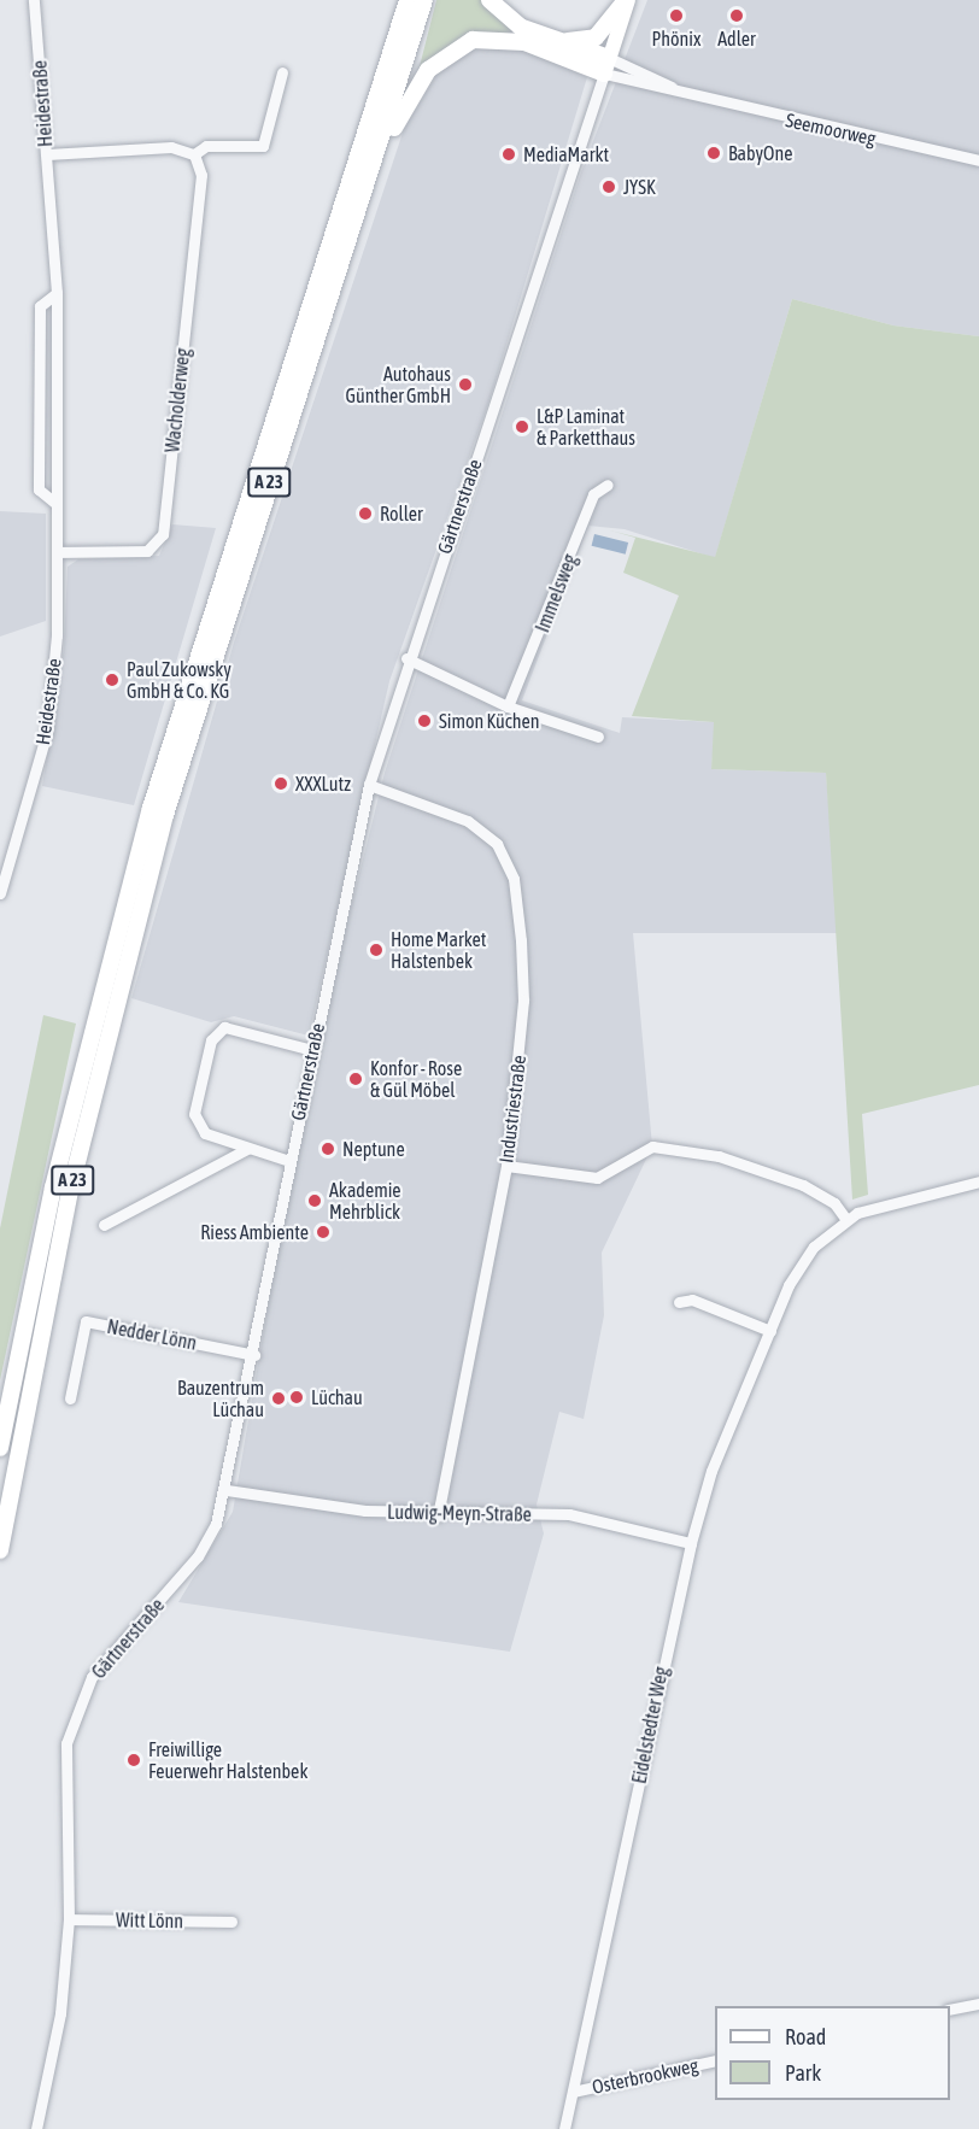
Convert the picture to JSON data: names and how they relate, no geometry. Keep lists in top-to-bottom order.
{
  "streets": {
    "highway": ["A 23"],
    "main road": ["Gärtnerstraße"],
    "street": [
      "Heidestraße",
      "Seemoorweg",
      "Wacholderweg",
      "Immelsweg",
      "Industriestraße",
      "Nedder Lönn",
      "Ludwig-Meyn-Straße",
      "Eidelstedter Weg",
      "Witt Lönn",
      "Osterbrookweg"
    ]
  },
  "crossings": [
    ["Heidestraße", "Wacholderweg"],
    ["Seemoorweg", "Gärtnerstraße"],
    ["Gärtnerstraße", "Industriestraße"],
    ["Gärtnerstraße", "Nedder Lönn"],
    ["Gärtnerstraße", "Ludwig-Meyn-Straße"],
    ["Gärtnerstraße", "Witt Lönn"],
    ["Industriestraße", "Ludwig-Meyn-Straße"],
    ["Ludwig-Meyn-Straße", "Eidelstedter Weg"],
    ["Eidelstedter Weg", "Osterbrookweg"]
  ],
  "places": [
    "Phönix",
    "Adler",
    "BabyOne",
    "MediaMarkt",
    "JYSK",
    "Autohaus Günther GmbH",
    "L&P Laminat & Parketthaus",
    "Roller",
    "Paul Zukowsky GmbH & Co. KG",
    "Simon Küchen",
    "XXXLutz",
    "Home Market Halstenbek",
    "Konfor - Rose & Gül Möbel",
    "Neptune",
    "Akademie Mehrblick",
    "Riess Ambiente",
    "Lüchau",
    "Bauzentrum Lüchau",
    "Freiwillige Feuerwehr Halstenbek"
  ],
  "legend": ["Road", "Park"]
}
